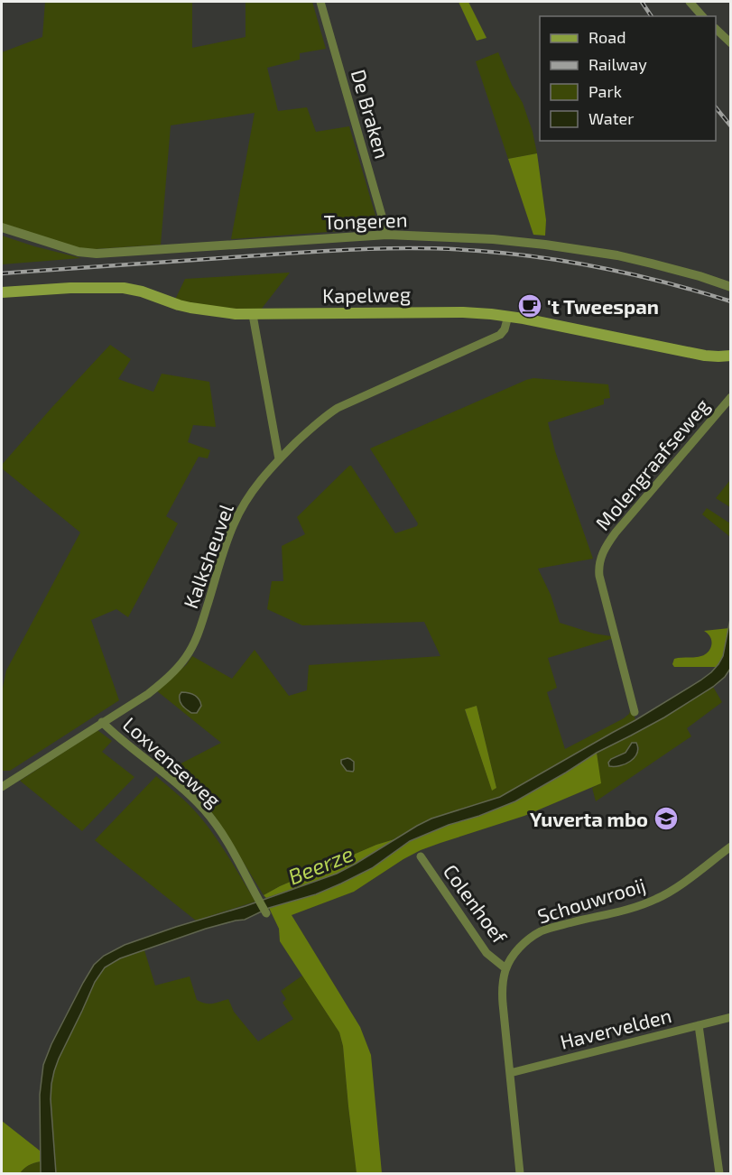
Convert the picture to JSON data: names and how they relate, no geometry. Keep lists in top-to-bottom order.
{
  "streets": {
    "main road": ["Kapelweg"],
    "street": [
      "De Braken",
      "Tongeren",
      "Molengraafseweg",
      "Kalksheuvel",
      "Loxvenseweg",
      "Schouwrooij",
      "Colenhoef",
      "Havervelden"
    ]
  },
  "crossings": [
    ["De Braken", "Tongeren"],
    ["Kapelweg", "Kalksheuvel"],
    ["Kalksheuvel", "Loxvenseweg"],
    ["Schouwrooij", "Colenhoef"],
    ["Schouwrooij", "Havervelden"]
  ],
  "water": ["Beerze"],
  "places": {
    "cafe": ["'t Tweespan"],
    "school or university": ["Yuverta mbo"]
  },
  "legend": [
    "Road",
    "Railway",
    "Park",
    "Water"
  ]
}
